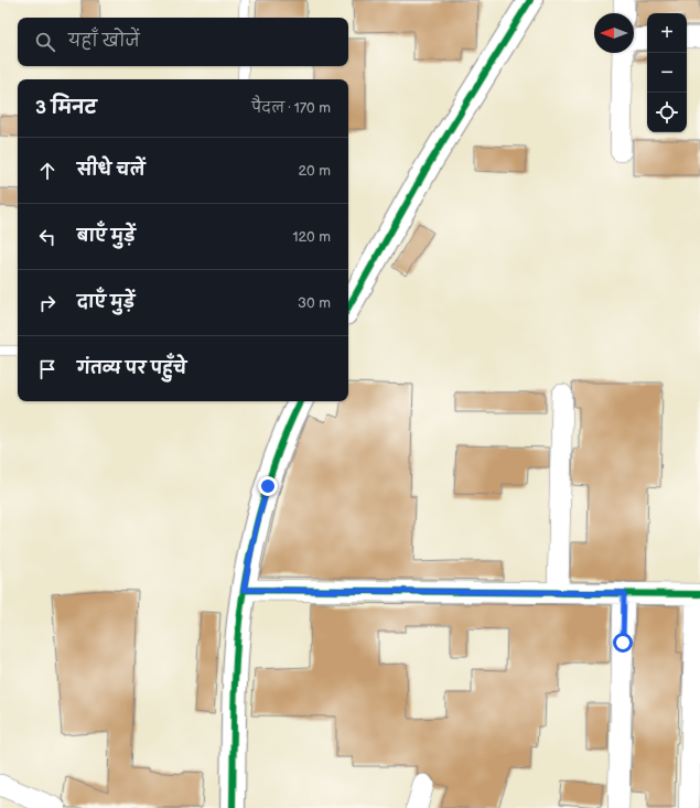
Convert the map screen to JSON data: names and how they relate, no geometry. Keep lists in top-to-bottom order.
{
  "north": "left",
  "page": {
    "map_buttons": ["+", "−"],
    "search": "यहाँ खोजें",
    "heading": ["3 मिनट", "पैदल · 170 m"],
    "list": [
      ["सीधे चलें", "20 m"],
      ["बाएँ मुड़ें", "120 m"],
      ["दाएँ मुड़ें", "30 m"],
      "गंतव्य पर पहुँचे"
    ]
  }
}
